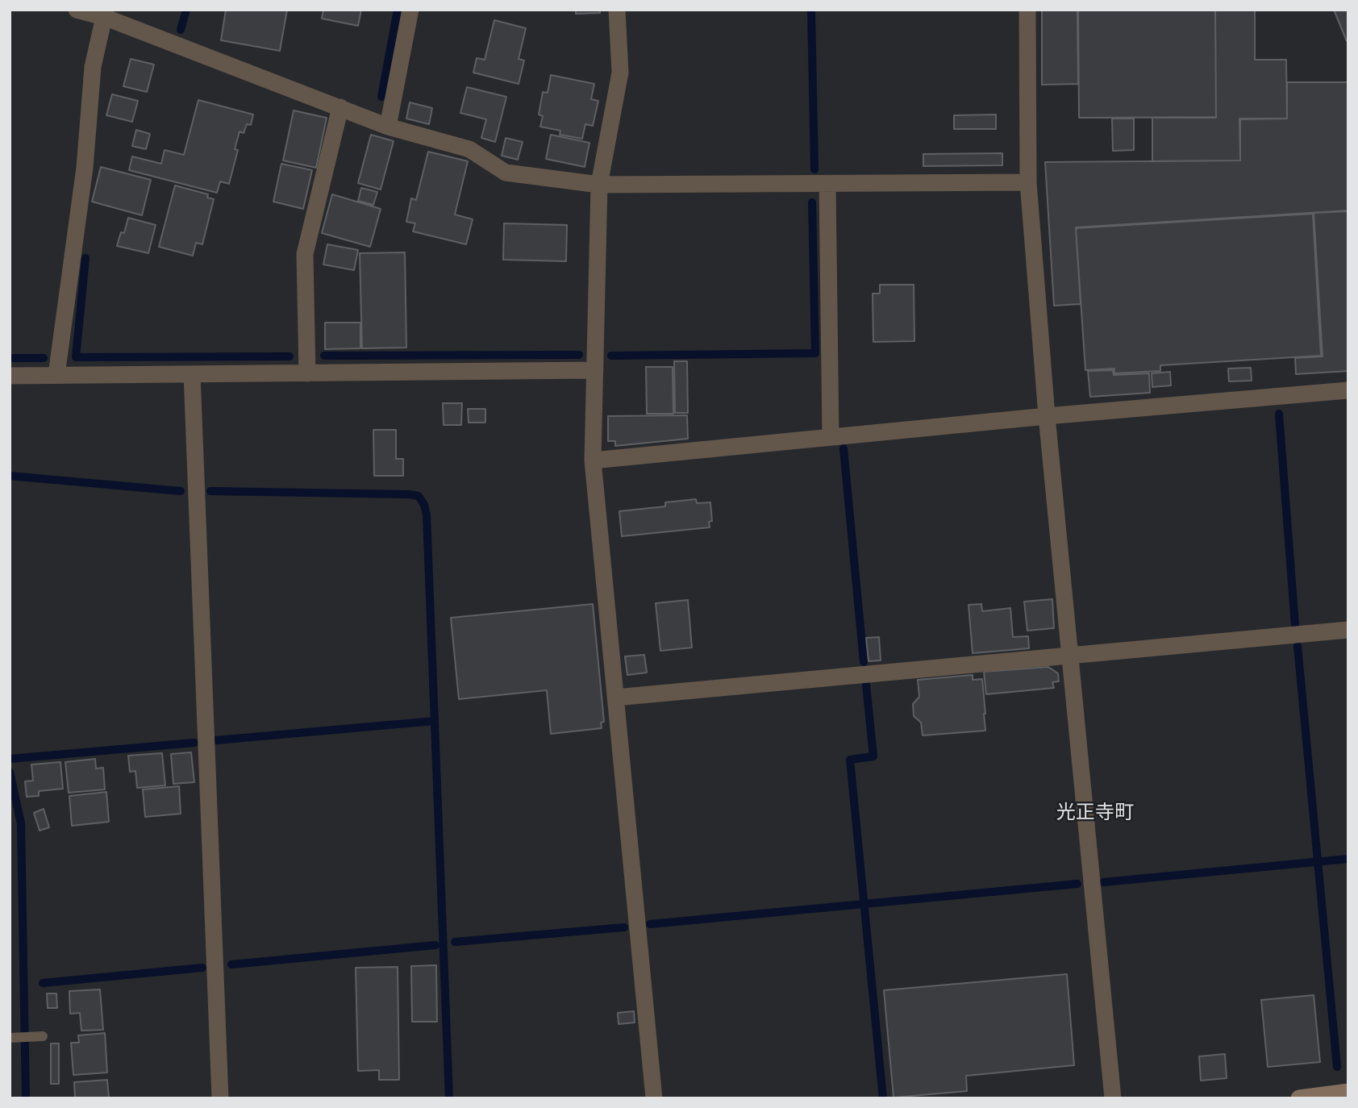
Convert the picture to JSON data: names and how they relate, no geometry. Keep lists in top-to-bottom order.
{
  "districts": ["光正寺町"]
}
